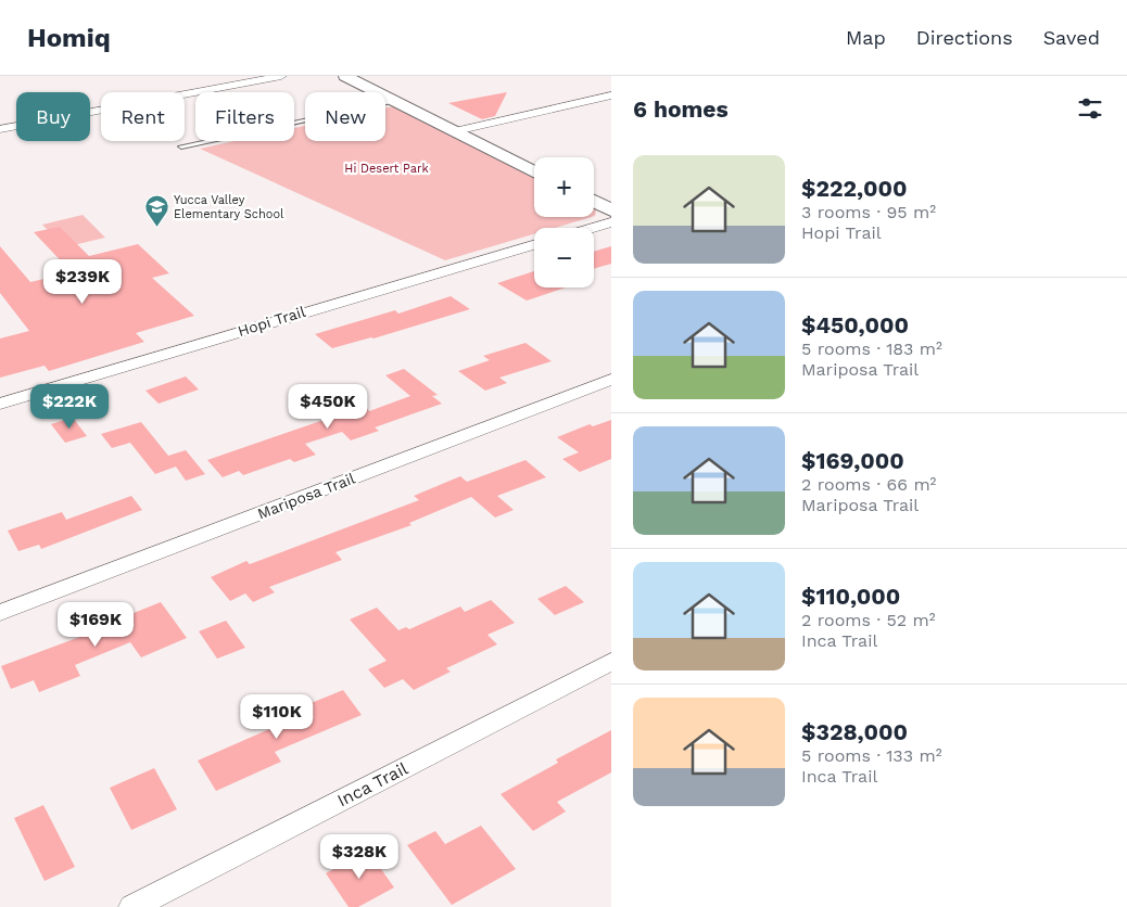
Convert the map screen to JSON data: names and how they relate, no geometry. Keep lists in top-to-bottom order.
{
  "streets": {
    "street": ["Hopi Trail", "Mariposa Trail", "Inca Trail"]
  },
  "parks": ["Hi Desert Park"],
  "places": {
    "school or university": ["Yucca Valley Elementary School"]
  },
  "page": {
    "header": "Homiq",
    "nav": ["Map", "Directions", "Saved"],
    "heading": "6 homes",
    "chip": [
      "Buy",
      "Rent",
      "Filters",
      "New"
    ],
    "list": [
      {
        "name": "$222,000",
        "note": "3 rooms · 95 m² · Hopi Trail"
      },
      {
        "name": "$450,000",
        "note": "5 rooms · 183 m² · Mariposa Trail"
      },
      {
        "name": "$169,000",
        "note": "2 rooms · 66 m² · Mariposa Trail"
      },
      {
        "name": "$110,000",
        "note": "2 rooms · 52 m² · Inca Trail"
      },
      {
        "name": "$328,000",
        "note": "5 rooms · 133 m² · Inca Trail"
      }
    ],
    "map_buttons": ["+", "−"],
    "price": [
      "$239K",
      "$222K",
      "$450K",
      "$169K",
      "$110K",
      "$328K"
    ]
  }
}
